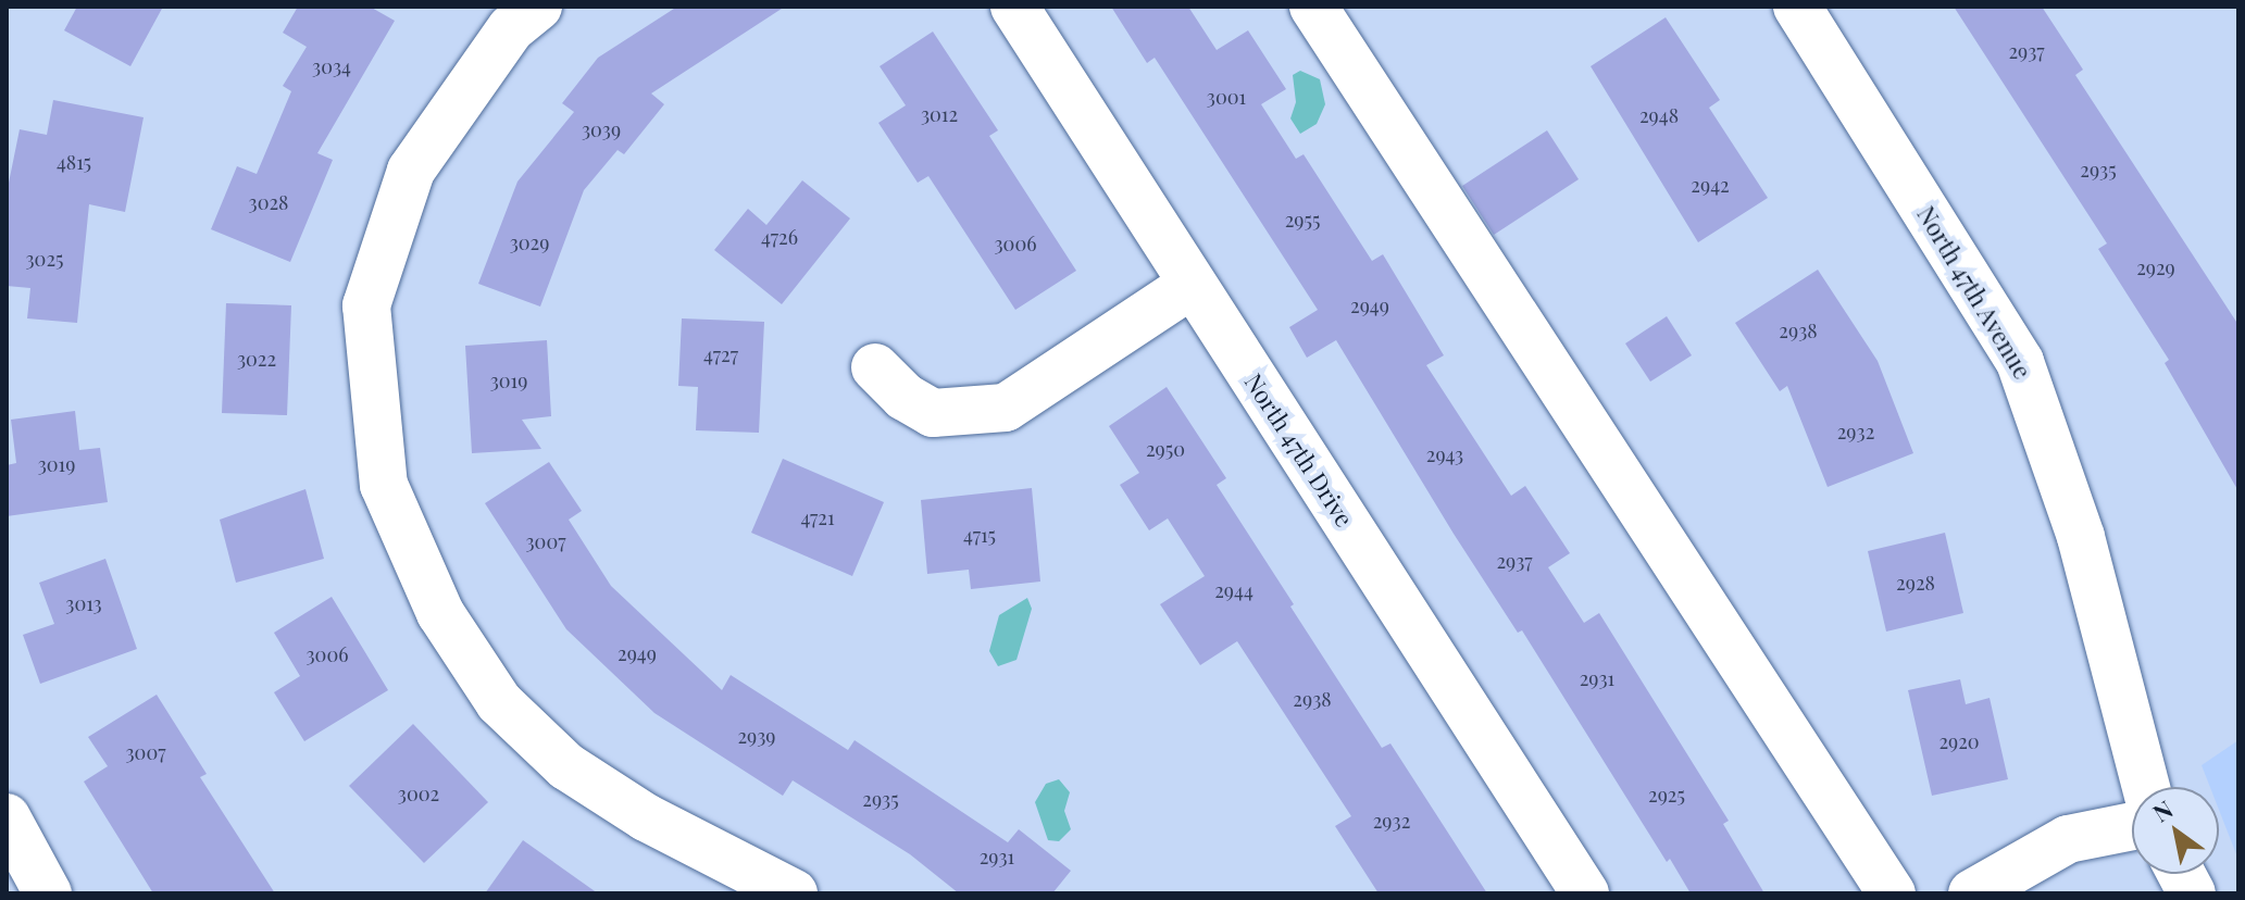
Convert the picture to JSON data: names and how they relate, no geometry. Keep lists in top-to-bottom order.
{
  "streets": {
    "street": ["North 47th Avenue", "North 47th Drive"]
  },
  "house_numbers": [
    "2937",
    "3034",
    "3001",
    "3012",
    "2948",
    "3039",
    "4815",
    "2935",
    "2942",
    "3028",
    "2955",
    "4726",
    "3029",
    "3006",
    "3025",
    "2929",
    "2949",
    "2938",
    "4727",
    "3022",
    "3019",
    "2932",
    "2950",
    "2943",
    "3019",
    "4721",
    "4715",
    "3007",
    "2937",
    "2928",
    "2944",
    "3013",
    "2949",
    "3006",
    "2931",
    "2938",
    "2939",
    "2920",
    "3007",
    "3002",
    "2925",
    "2935",
    "2932",
    "2931"
  ],
  "north": "top left"
}
